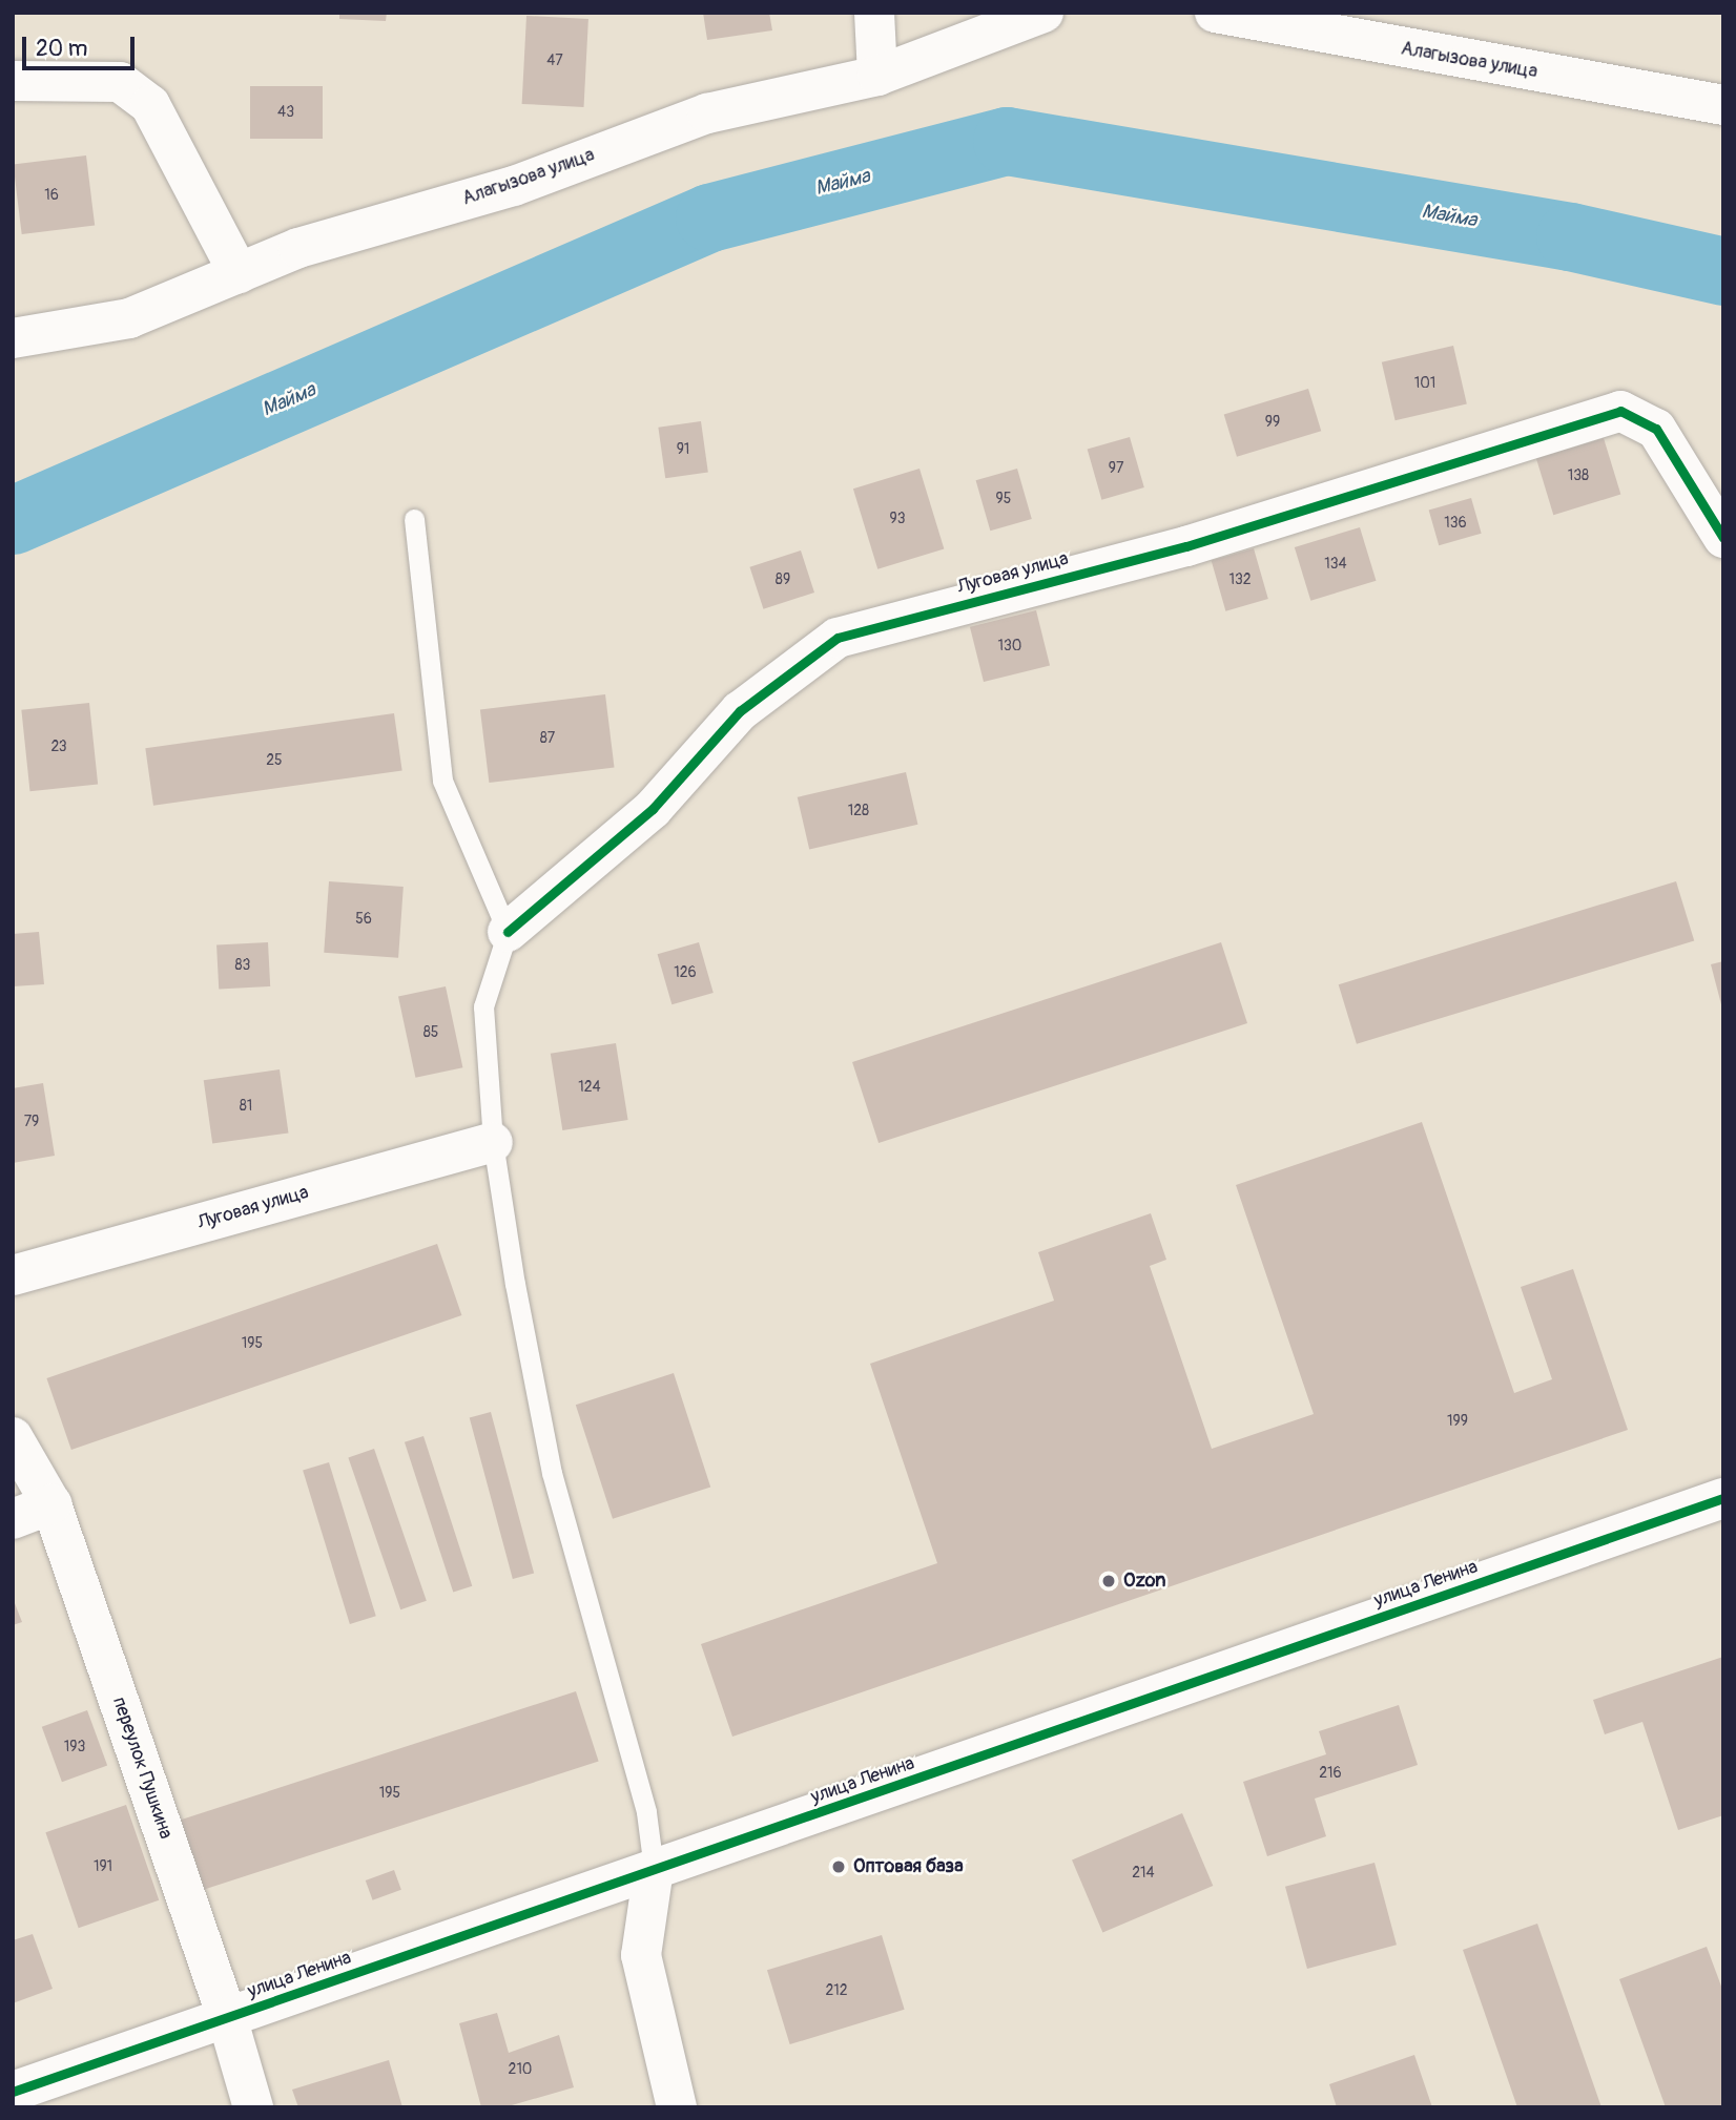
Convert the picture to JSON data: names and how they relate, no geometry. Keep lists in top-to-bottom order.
{
  "streets": {
    "street": [
      "Алагызова улица",
      "Луговая улица",
      "улица Ленина",
      "переулок Пушкина"
    ]
  },
  "crossings": [
    ["улица Ленина", "переулок Пушкина"]
  ],
  "water": ["Майма"],
  "places": ["Ozon", "Оптовая база"],
  "house_numbers": [
    "47",
    "43",
    "16",
    "101",
    "99",
    "91",
    "97",
    "138",
    "95",
    "93",
    "136",
    "134",
    "89",
    "132",
    "130",
    "87",
    "23",
    "25",
    "128",
    "56",
    "83",
    "126",
    "85",
    "124",
    "81",
    "79",
    "195",
    "199",
    "193",
    "216",
    "195",
    "191",
    "214",
    "212",
    "210"
  ],
  "scale_bar": "20 m"
}
